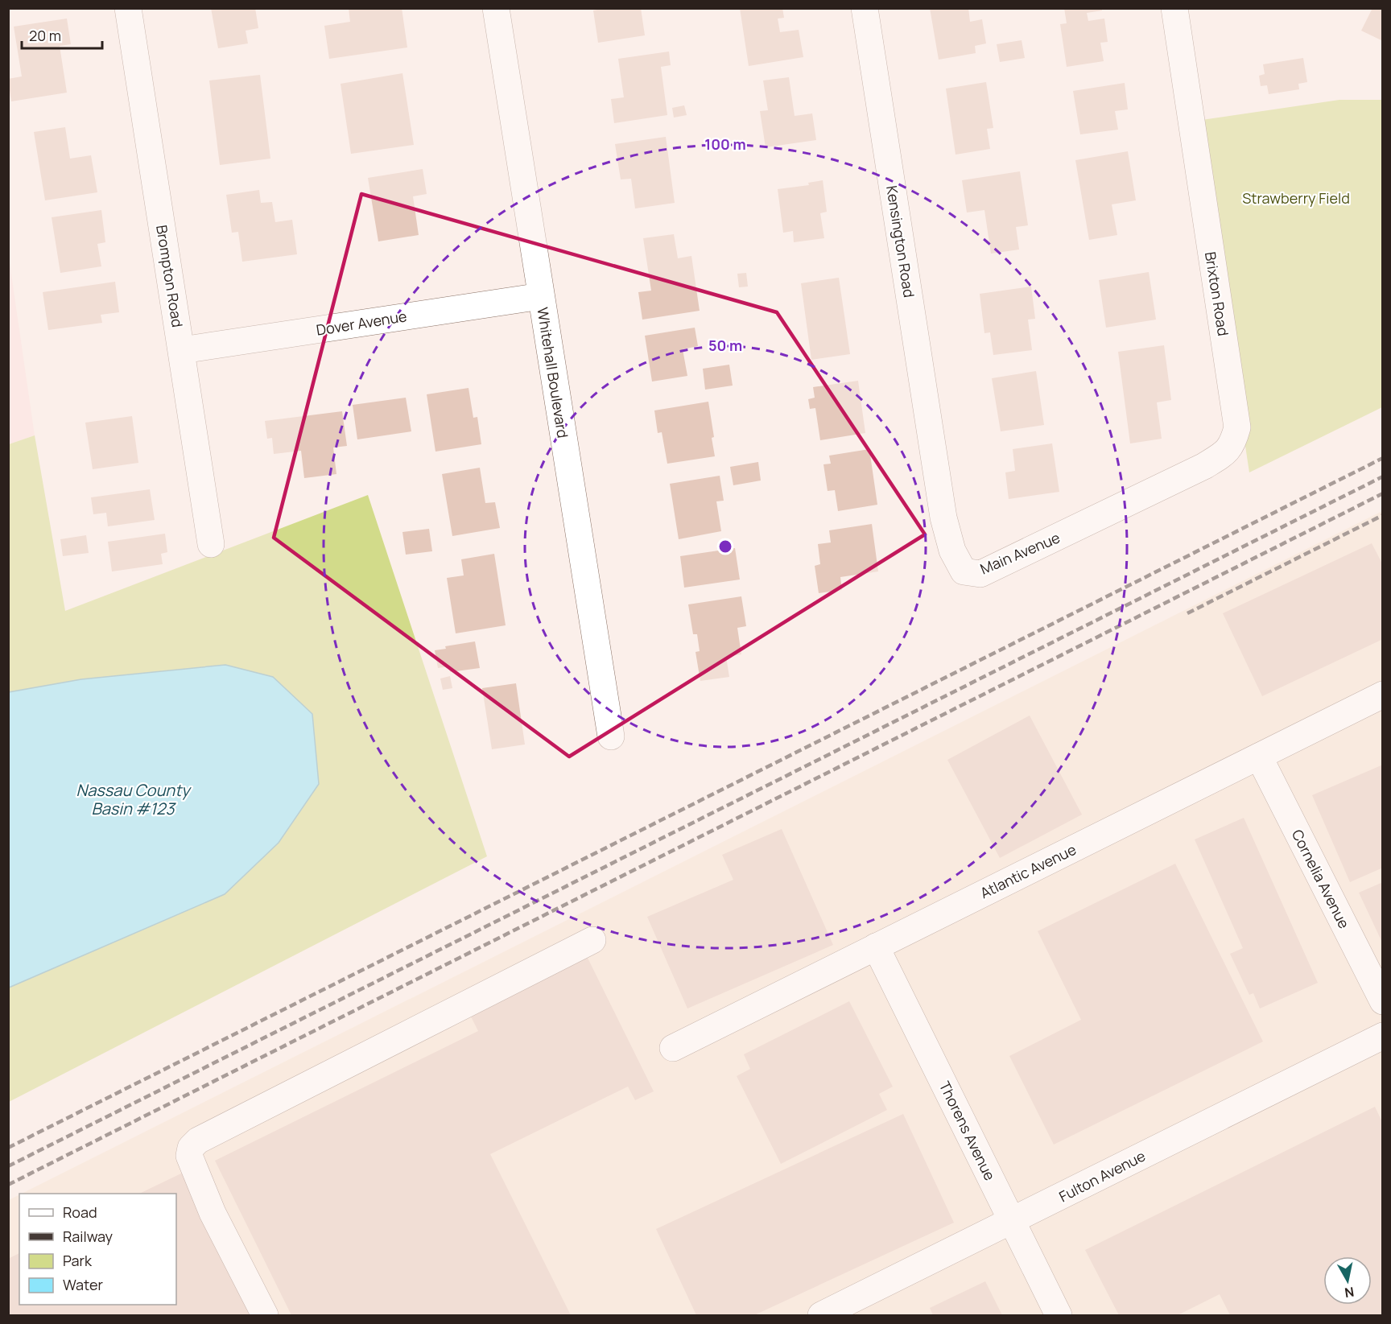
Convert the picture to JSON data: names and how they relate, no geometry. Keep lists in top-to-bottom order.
{
  "streets": {
    "street": [
      "Kensington Road",
      "Brompton Road",
      "Brixton Road",
      "Dover Avenue",
      "Whitehall Boulevard",
      "Main Avenue",
      "Atlantic Avenue",
      "Cornelia Avenue",
      "Thorens Avenue",
      "Fulton Avenue"
    ]
  },
  "crossings": [
    ["Kensington Road", "Main Avenue"],
    ["Brompton Road", "Dover Avenue"],
    ["Brixton Road", "Main Avenue"],
    ["Dover Avenue", "Whitehall Boulevard"],
    ["Atlantic Avenue", "Cornelia Avenue"],
    ["Atlantic Avenue", "Thorens Avenue"],
    ["Thorens Avenue", "Fulton Avenue"]
  ],
  "water": ["Nassau County Basin #123"],
  "parks": ["Strawberry Field"],
  "legend": [
    "Road",
    "Railway",
    "Park",
    "Water"
  ],
  "scale_bar": "20 m",
  "north": "bottom",
  "rings": ["100 m", "50 m"]
}
